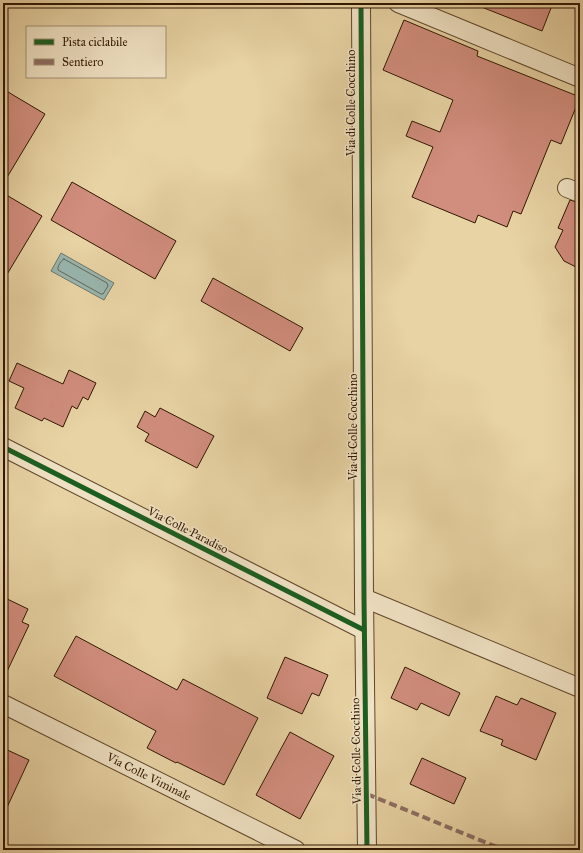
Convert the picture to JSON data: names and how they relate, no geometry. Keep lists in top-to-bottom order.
{
  "streets": {
    "street": ["Via di Colle Cocchino", "Via Colle Paradiso", "Via Colle Viminale"]
  },
  "crossings": [
    ["Via di Colle Cocchino", "Via Colle Paradiso"]
  ],
  "legend": ["Pista ciclabile", "Sentiero"]
}
